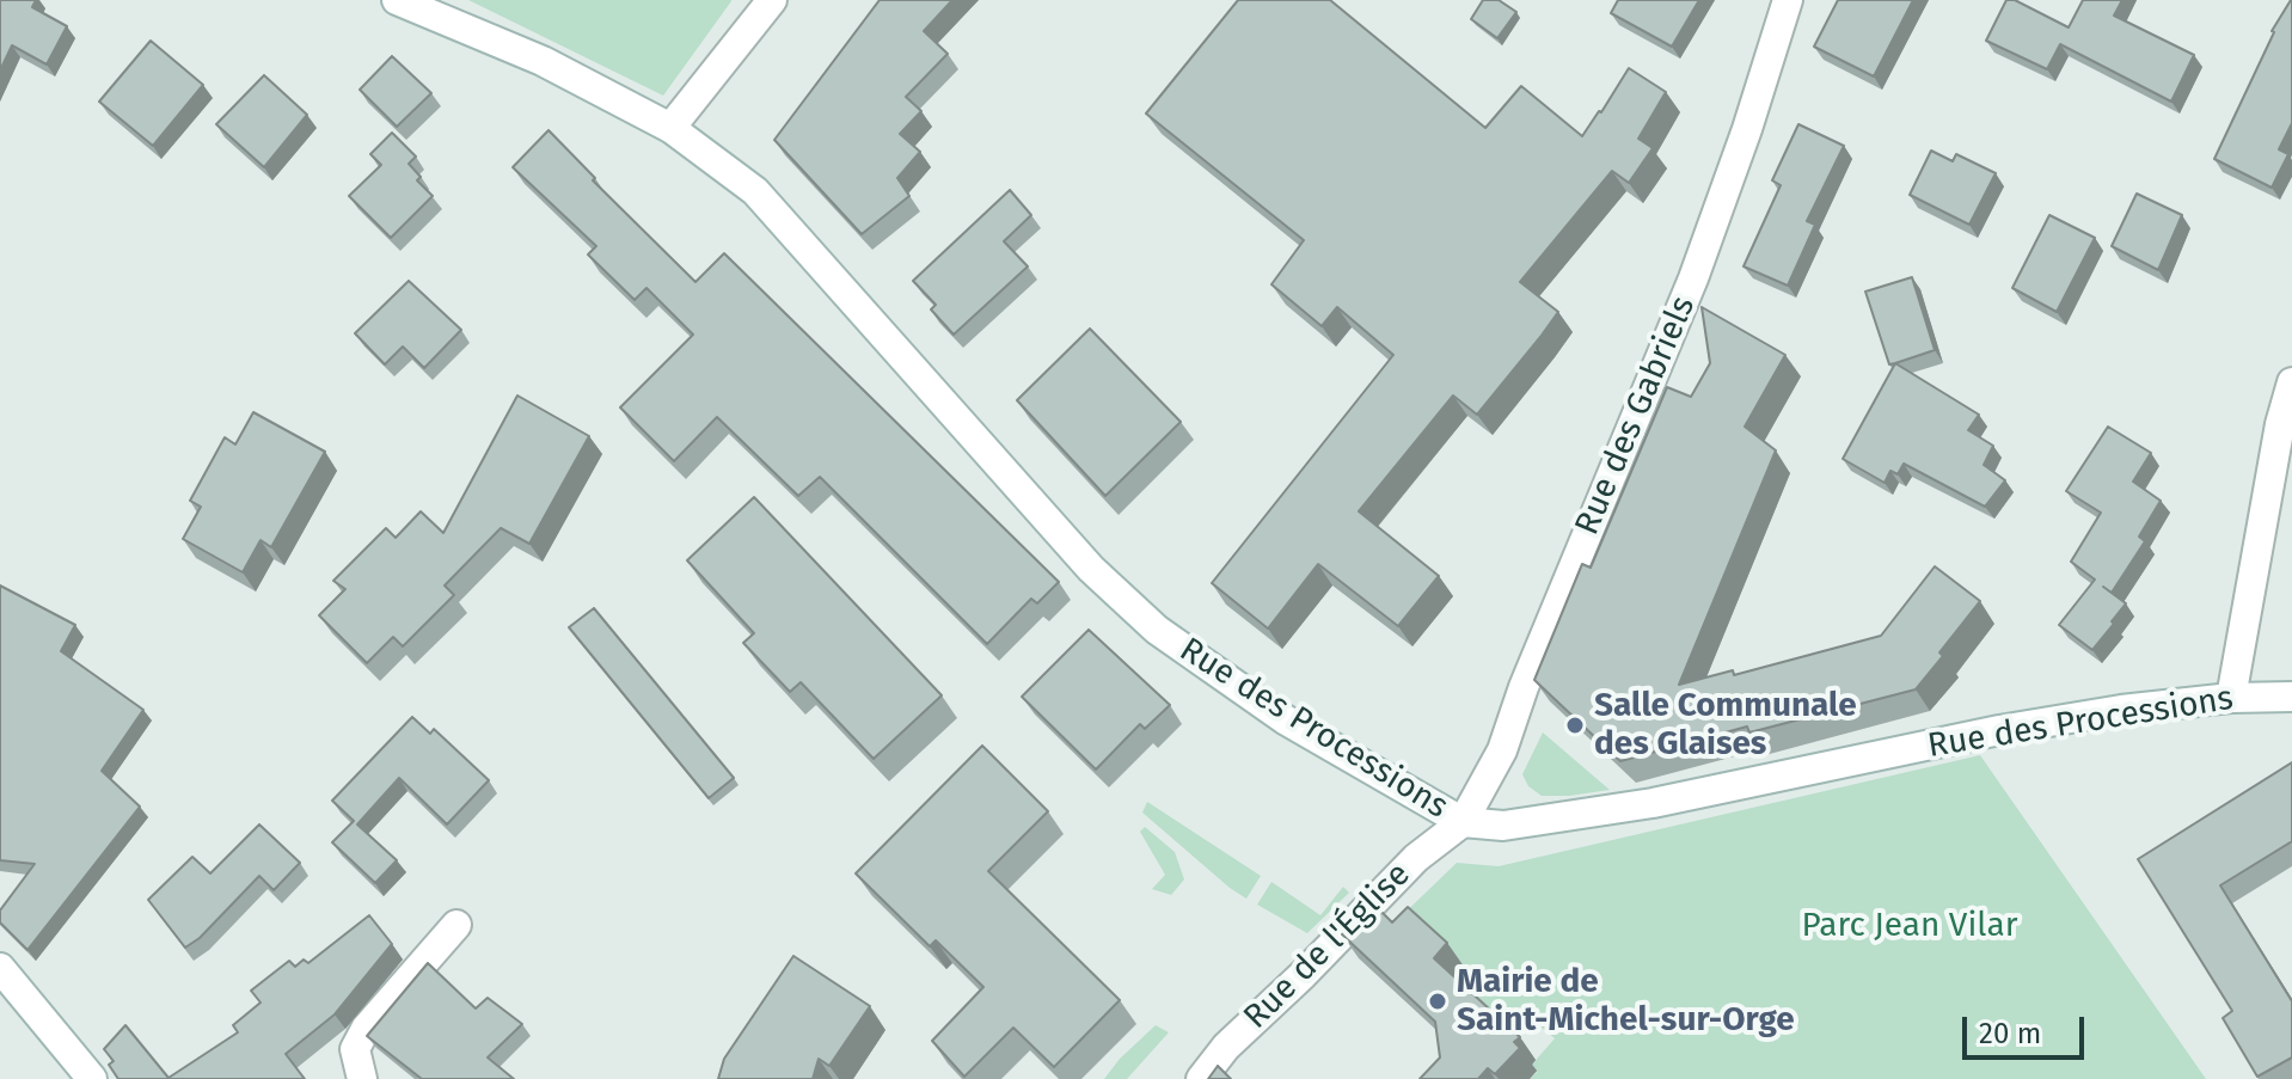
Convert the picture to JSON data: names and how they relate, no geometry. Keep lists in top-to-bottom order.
{
  "streets": {
    "street": ["Rue des Gabriels", "Rue des Processions", "Rue de l'Église"]
  },
  "crossings": [
    ["Rue des Gabriels", "Rue des Processions"],
    ["Rue des Gabriels", "Rue de l'Église"],
    ["Rue des Processions", "Rue de l'Église"]
  ],
  "parks": ["Parc Jean Vilar"],
  "places": ["Salle Communale des Glaises", "Mairie de Saint-Michel-sur-Orge"],
  "scale_bar": "20 m"
}
